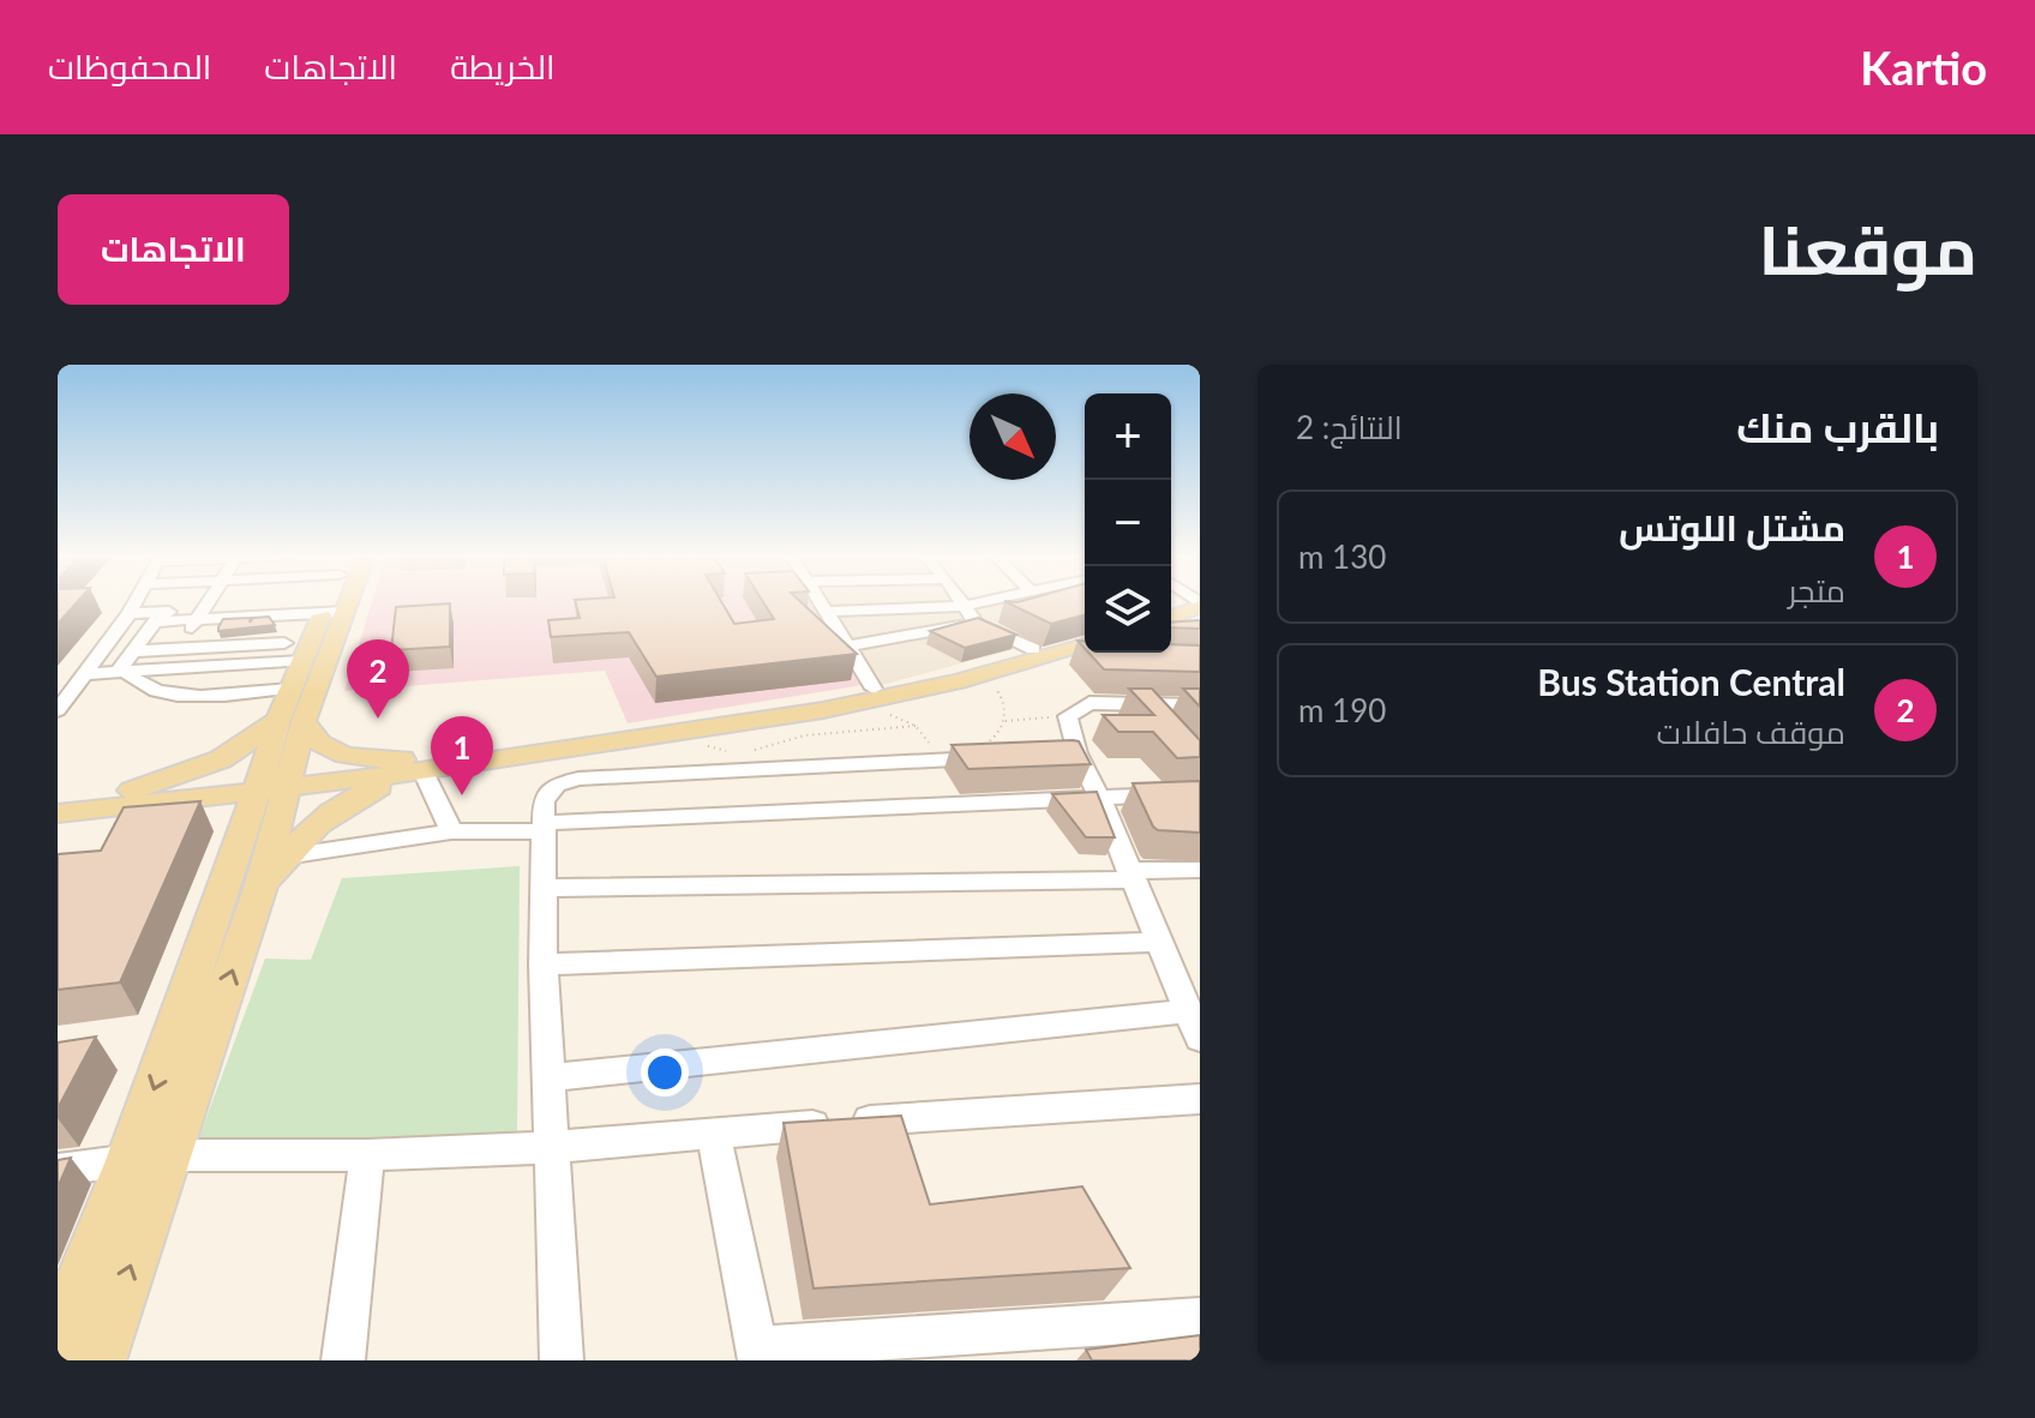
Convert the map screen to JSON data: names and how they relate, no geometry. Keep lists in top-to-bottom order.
{
  "north": "bottom right",
  "page": {
    "header": "Kartio",
    "nav": ["الخريطة", "الاتجاهات", "المحفوظات"],
    "title": "موقعنا",
    "buttons": "الاتجاهات",
    "heading": ["بالقرب منك", "النتائج: 2"],
    "map_buttons": ["+", "−"],
    "list": [
      {
        "mark": "1",
        "name": "مشتل اللوتس",
        "note": "متجر",
        "value": "130 m"
      },
      {
        "mark": "2",
        "name": "Bus Station Central",
        "note": "موقف حافلات",
        "value": "190 m"
      }
    ],
    "pins": ["2", "1"]
  }
}
